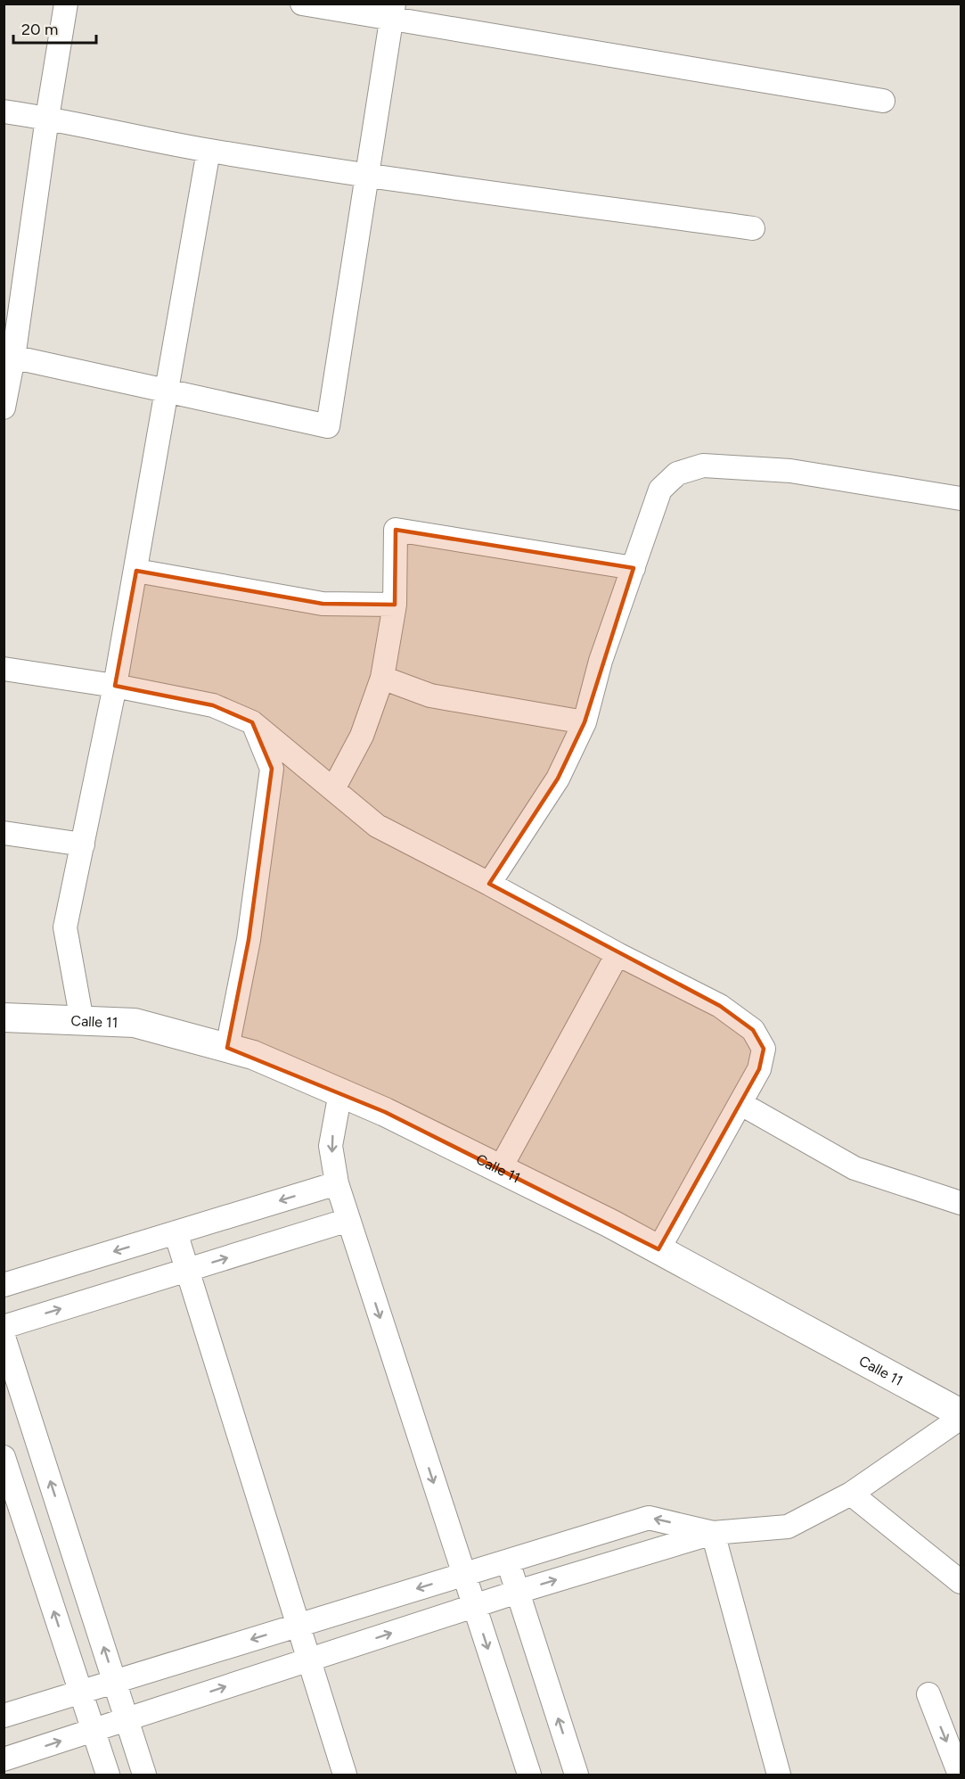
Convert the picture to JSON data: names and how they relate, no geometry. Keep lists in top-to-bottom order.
{
  "streets": {
    "street": ["Calle 11"]
  },
  "scale_bar": "20 m"
}
